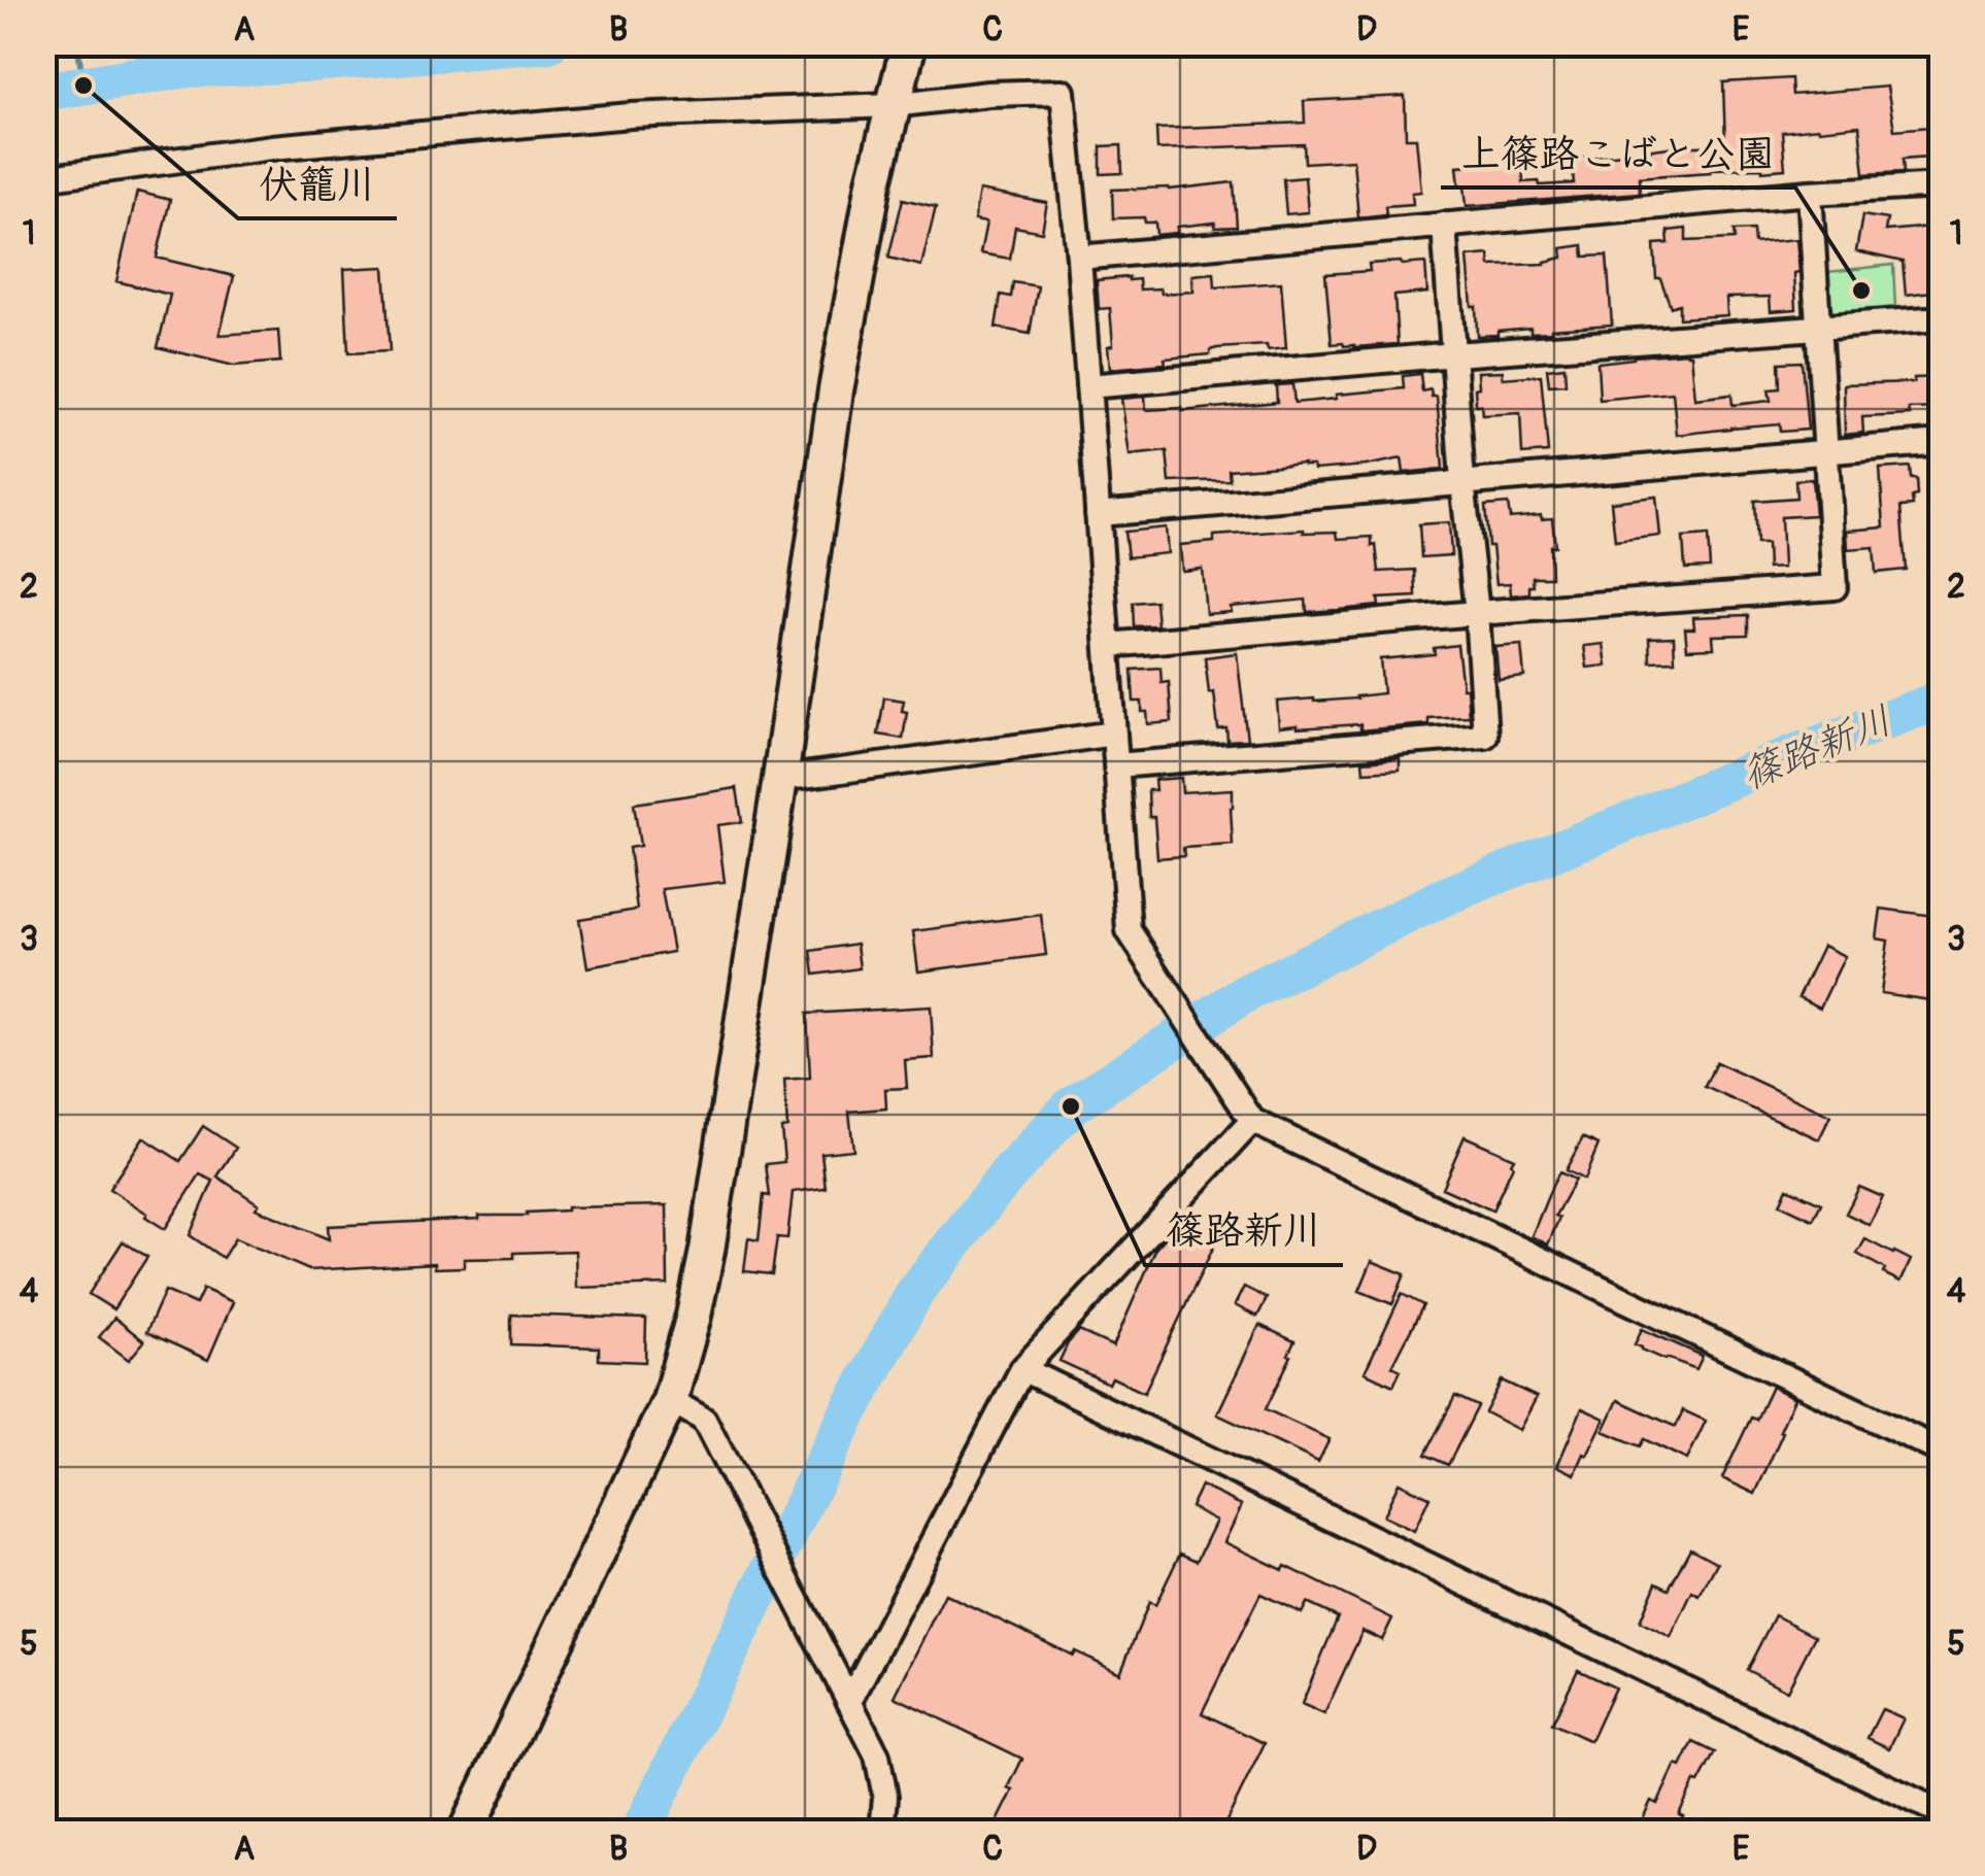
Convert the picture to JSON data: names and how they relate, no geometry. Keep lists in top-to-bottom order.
{
  "water": ["篠路新川"],
  "places": ["伏籠川", "上篠路こばと公園", "篠路新川"],
  "grid": {
    "columns": [
      "A",
      "B",
      "C",
      "D",
      "E"
    ],
    "rows": [
      "1",
      "2",
      "3",
      "4",
      "5"
    ]
  }
}
